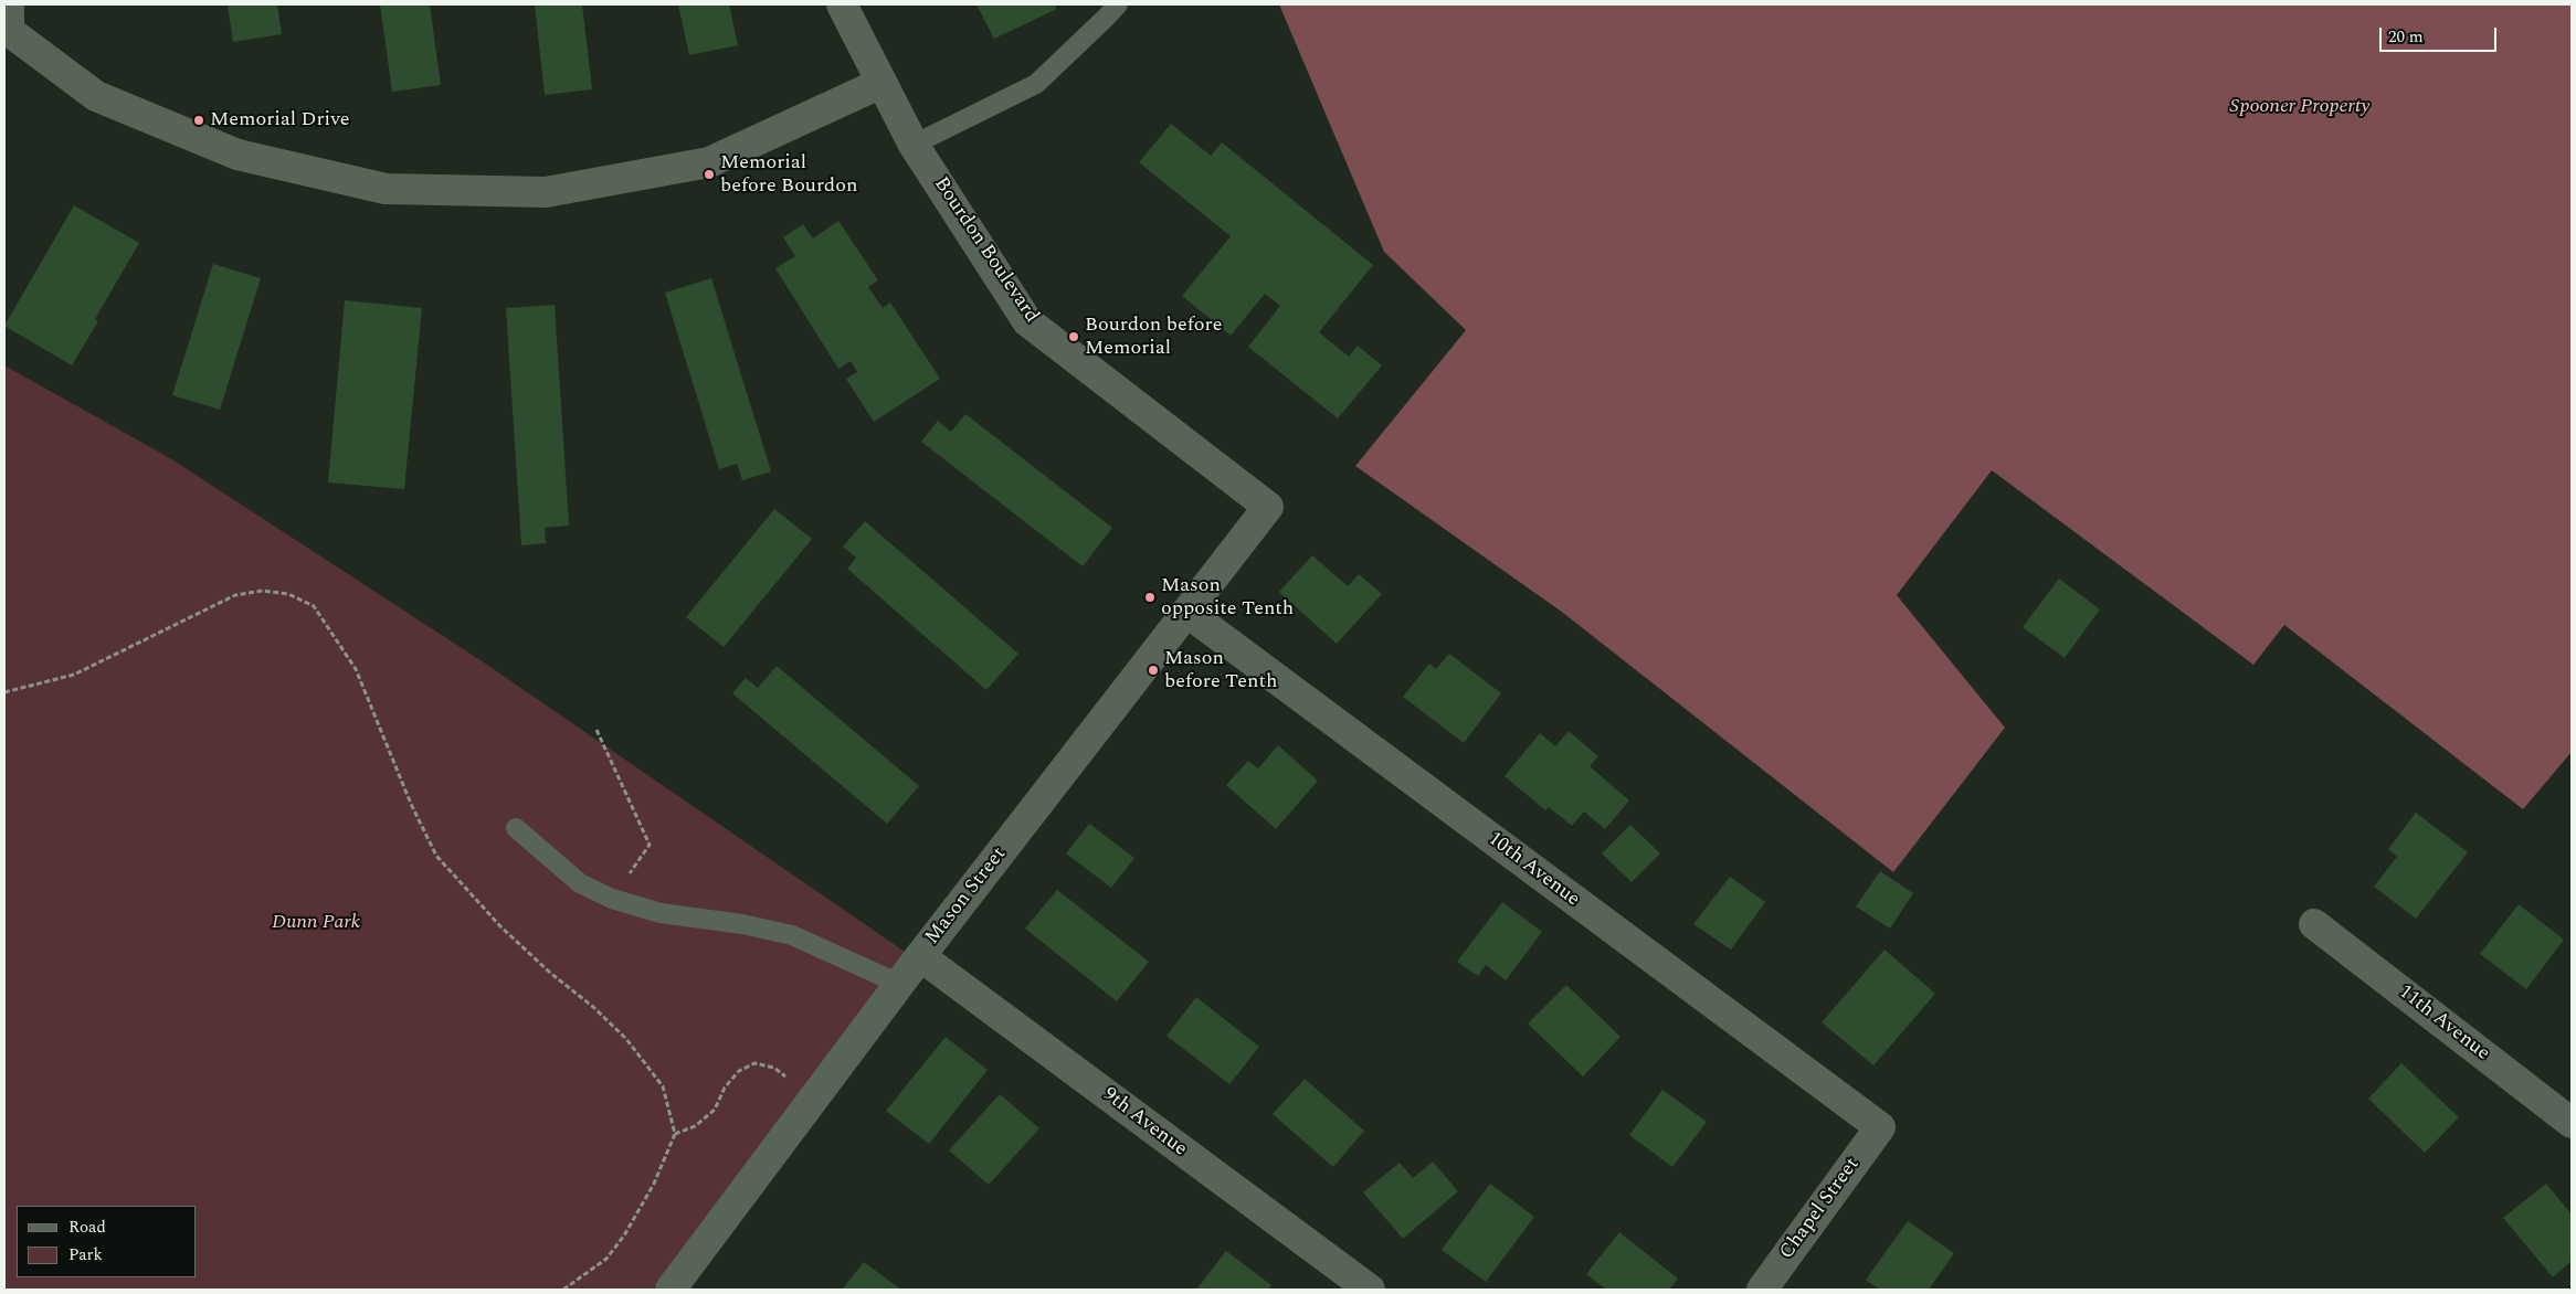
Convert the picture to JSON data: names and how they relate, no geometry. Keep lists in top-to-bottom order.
{
  "streets": {
    "street": [
      "Bourdon Boulevard",
      "10th Avenue",
      "Mason Street",
      "11th Avenue",
      "9th Avenue",
      "Chapel Street"
    ]
  },
  "crossings": [
    ["Bourdon Boulevard", "Mason Street"],
    ["10th Avenue", "Mason Street"],
    ["10th Avenue", "Chapel Street"],
    ["Mason Street", "9th Avenue"]
  ],
  "parks": ["Spooner Property", "Dunn Park"],
  "places": [
    "Memorial Drive",
    "Memorial before Bourdon",
    "Bourdon before Memorial",
    "Mason opposite Tenth",
    "Mason before Tenth"
  ],
  "legend": ["Road", "Park"],
  "scale_bar": "20 m"
}
